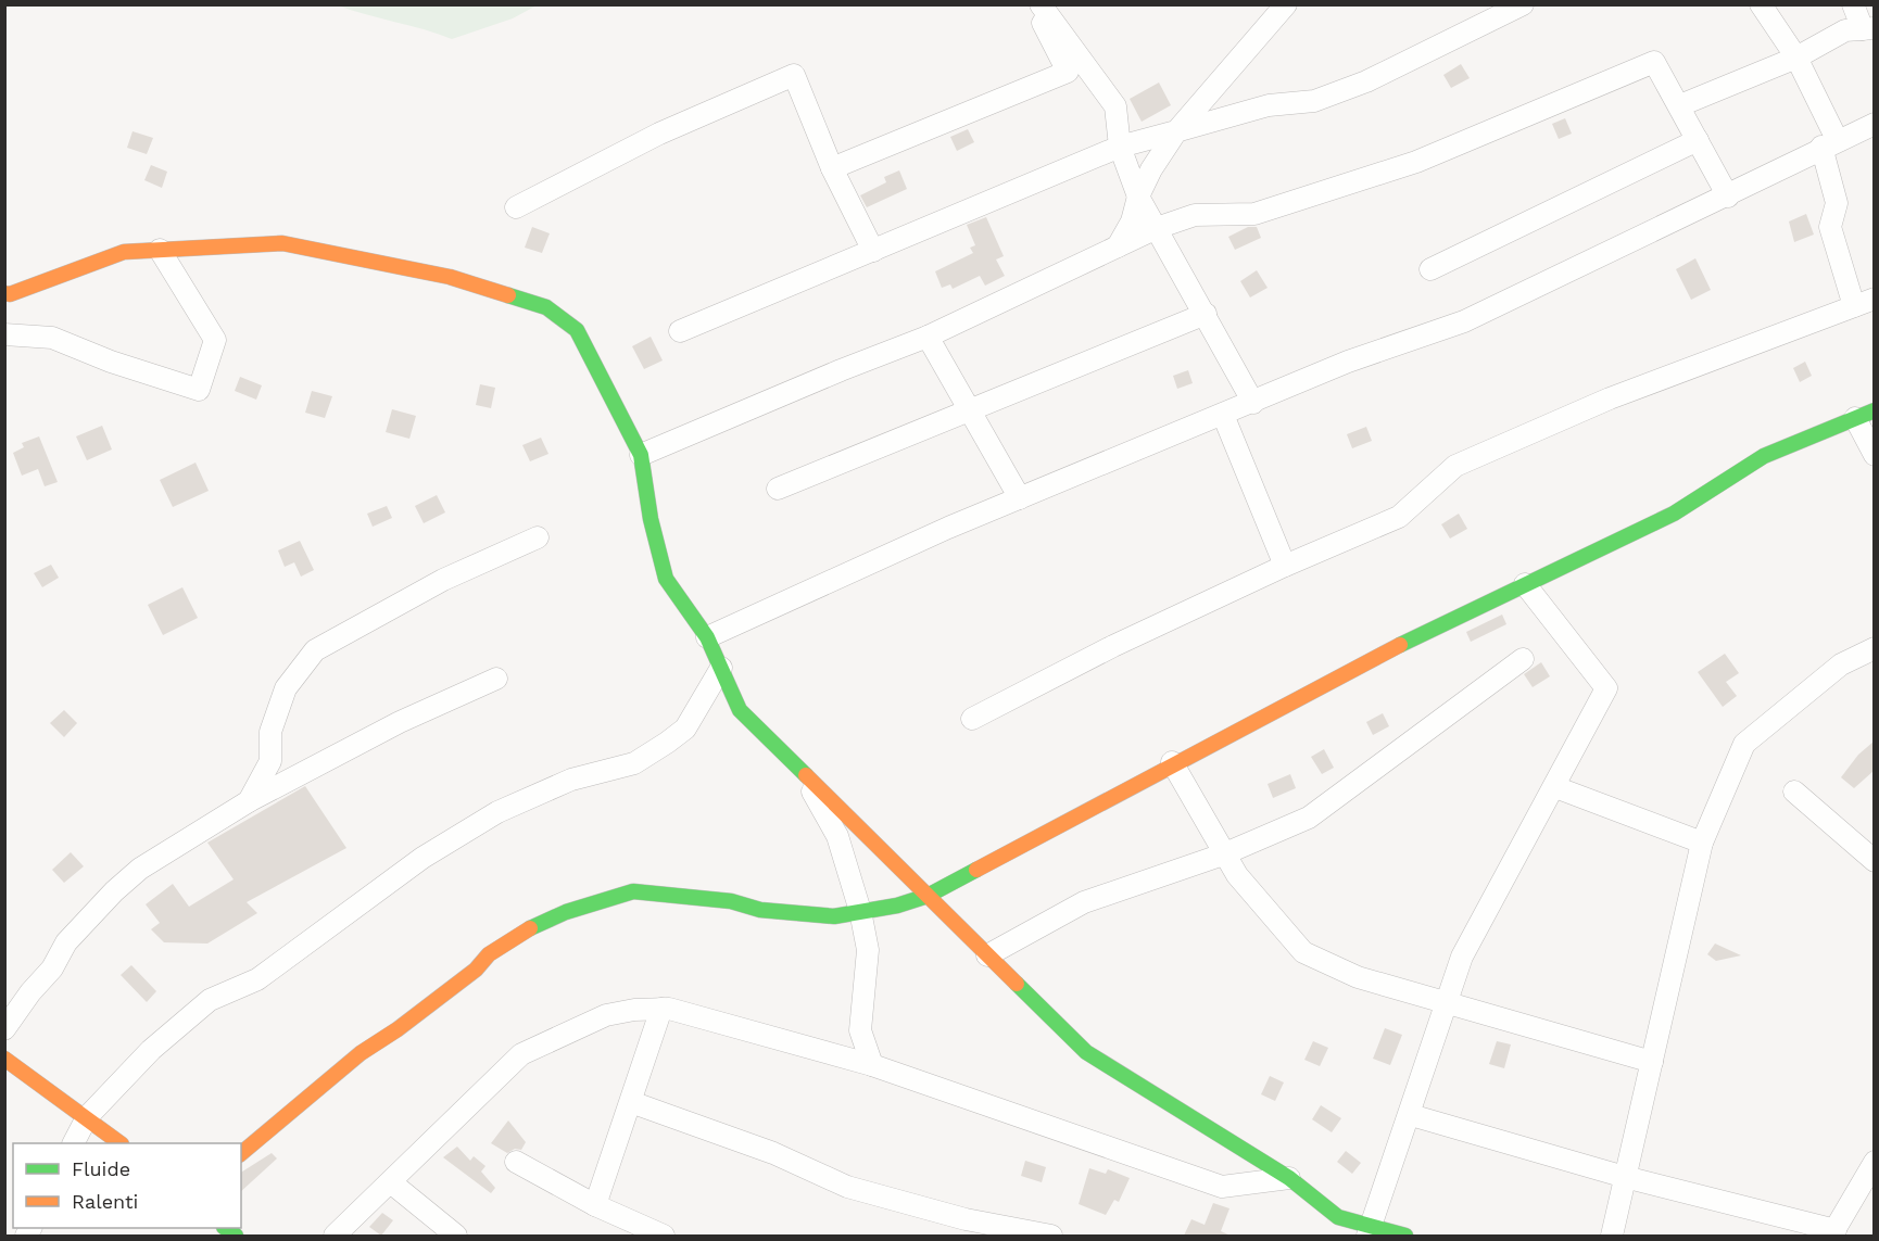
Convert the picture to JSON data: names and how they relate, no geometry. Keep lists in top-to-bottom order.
{
  "legend": ["Fluide", "Ralenti"]
}
